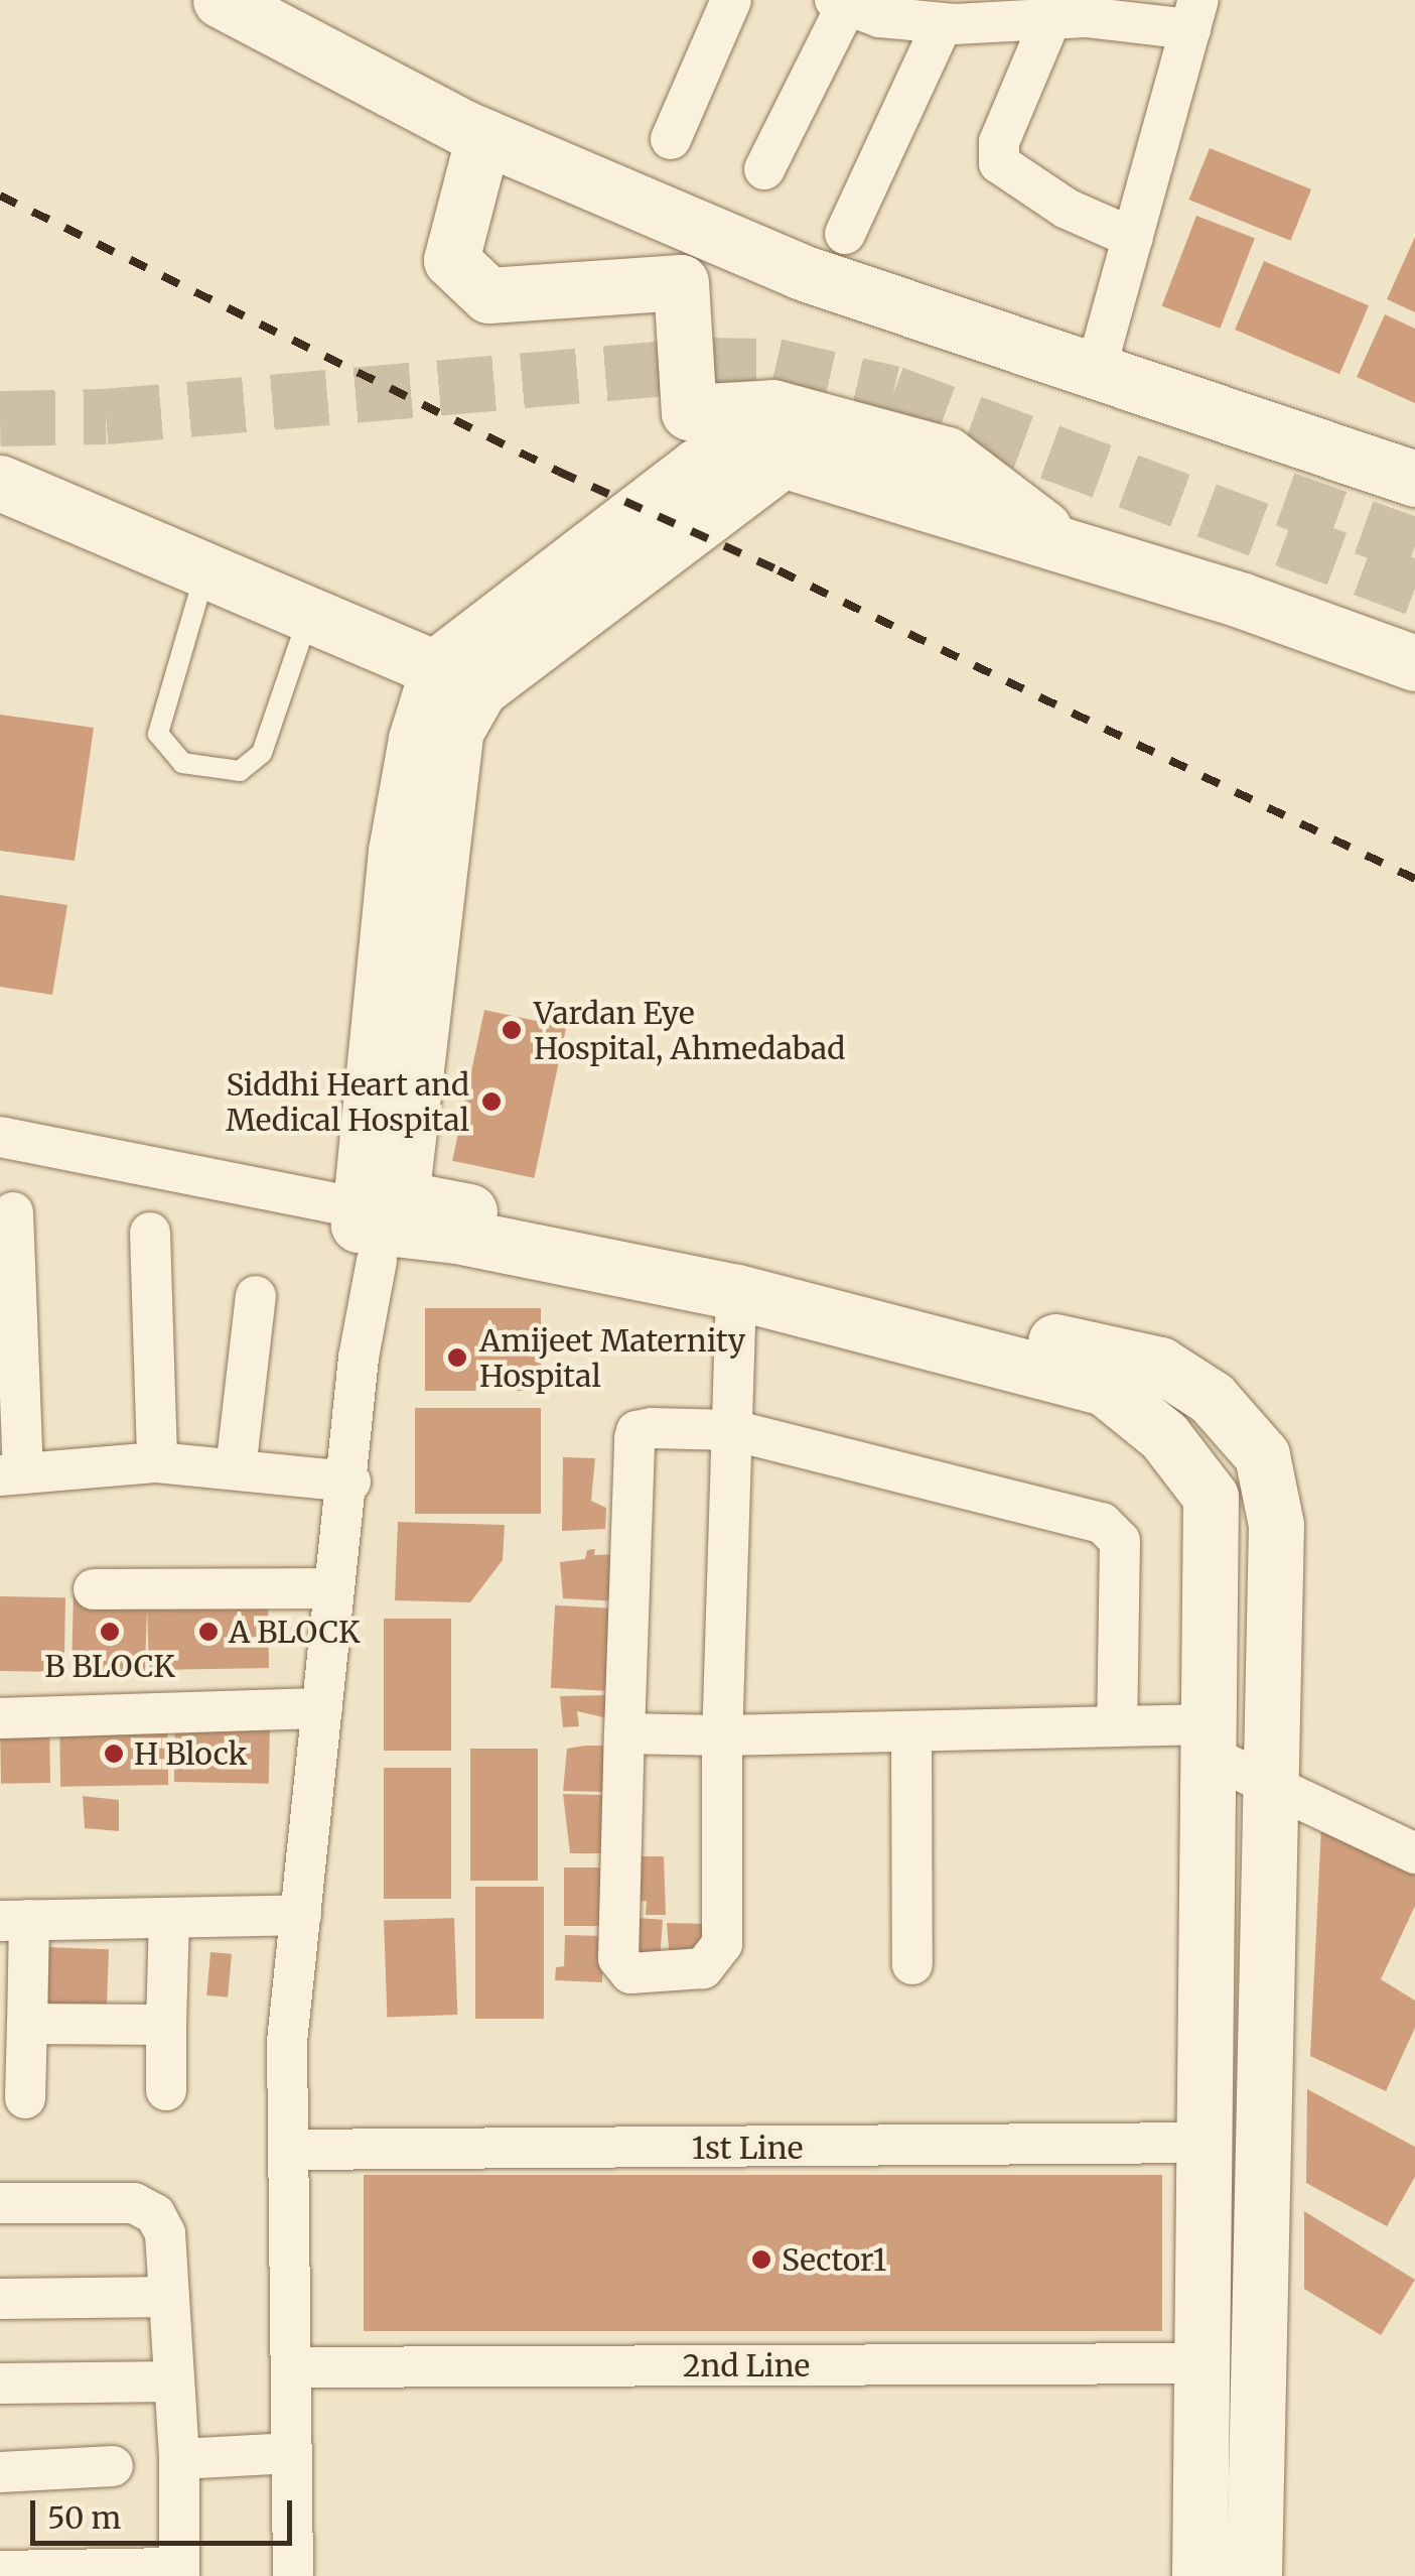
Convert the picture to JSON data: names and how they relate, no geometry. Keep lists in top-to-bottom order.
{
  "streets": {
    "street": ["1st Line", "2nd Line"]
  },
  "places": [
    "Vardan Eye Hospital, Ahmedabad",
    "Siddhi Heart and Medical Hospital",
    "Amijeet Maternity Hospital",
    "B BLOCK",
    "A BLOCK",
    "H Block",
    "Sector1"
  ],
  "scale_bar": "50 m"
}
